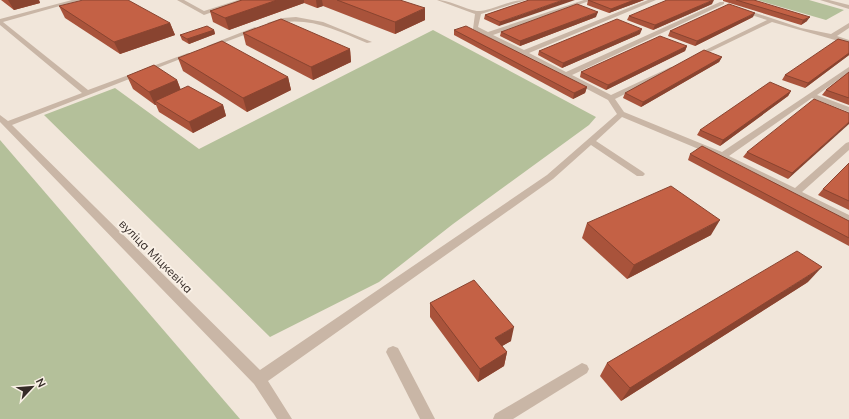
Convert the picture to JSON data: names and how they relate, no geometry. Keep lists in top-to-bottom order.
{
  "streets": {
    "street": ["вуліца Міцкевіча"]
  },
  "north": "top right"
}
